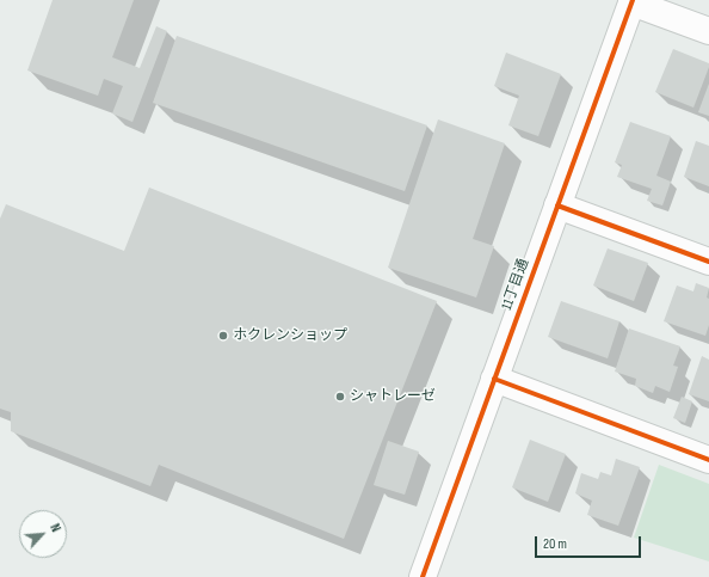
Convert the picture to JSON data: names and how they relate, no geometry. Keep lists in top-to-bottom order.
{
  "streets": {
    "street": ["11丁目通"]
  },
  "places": ["ホクレンショップ", "シャトレーゼ"],
  "scale_bar": "20 m",
  "north": "top right"
}
